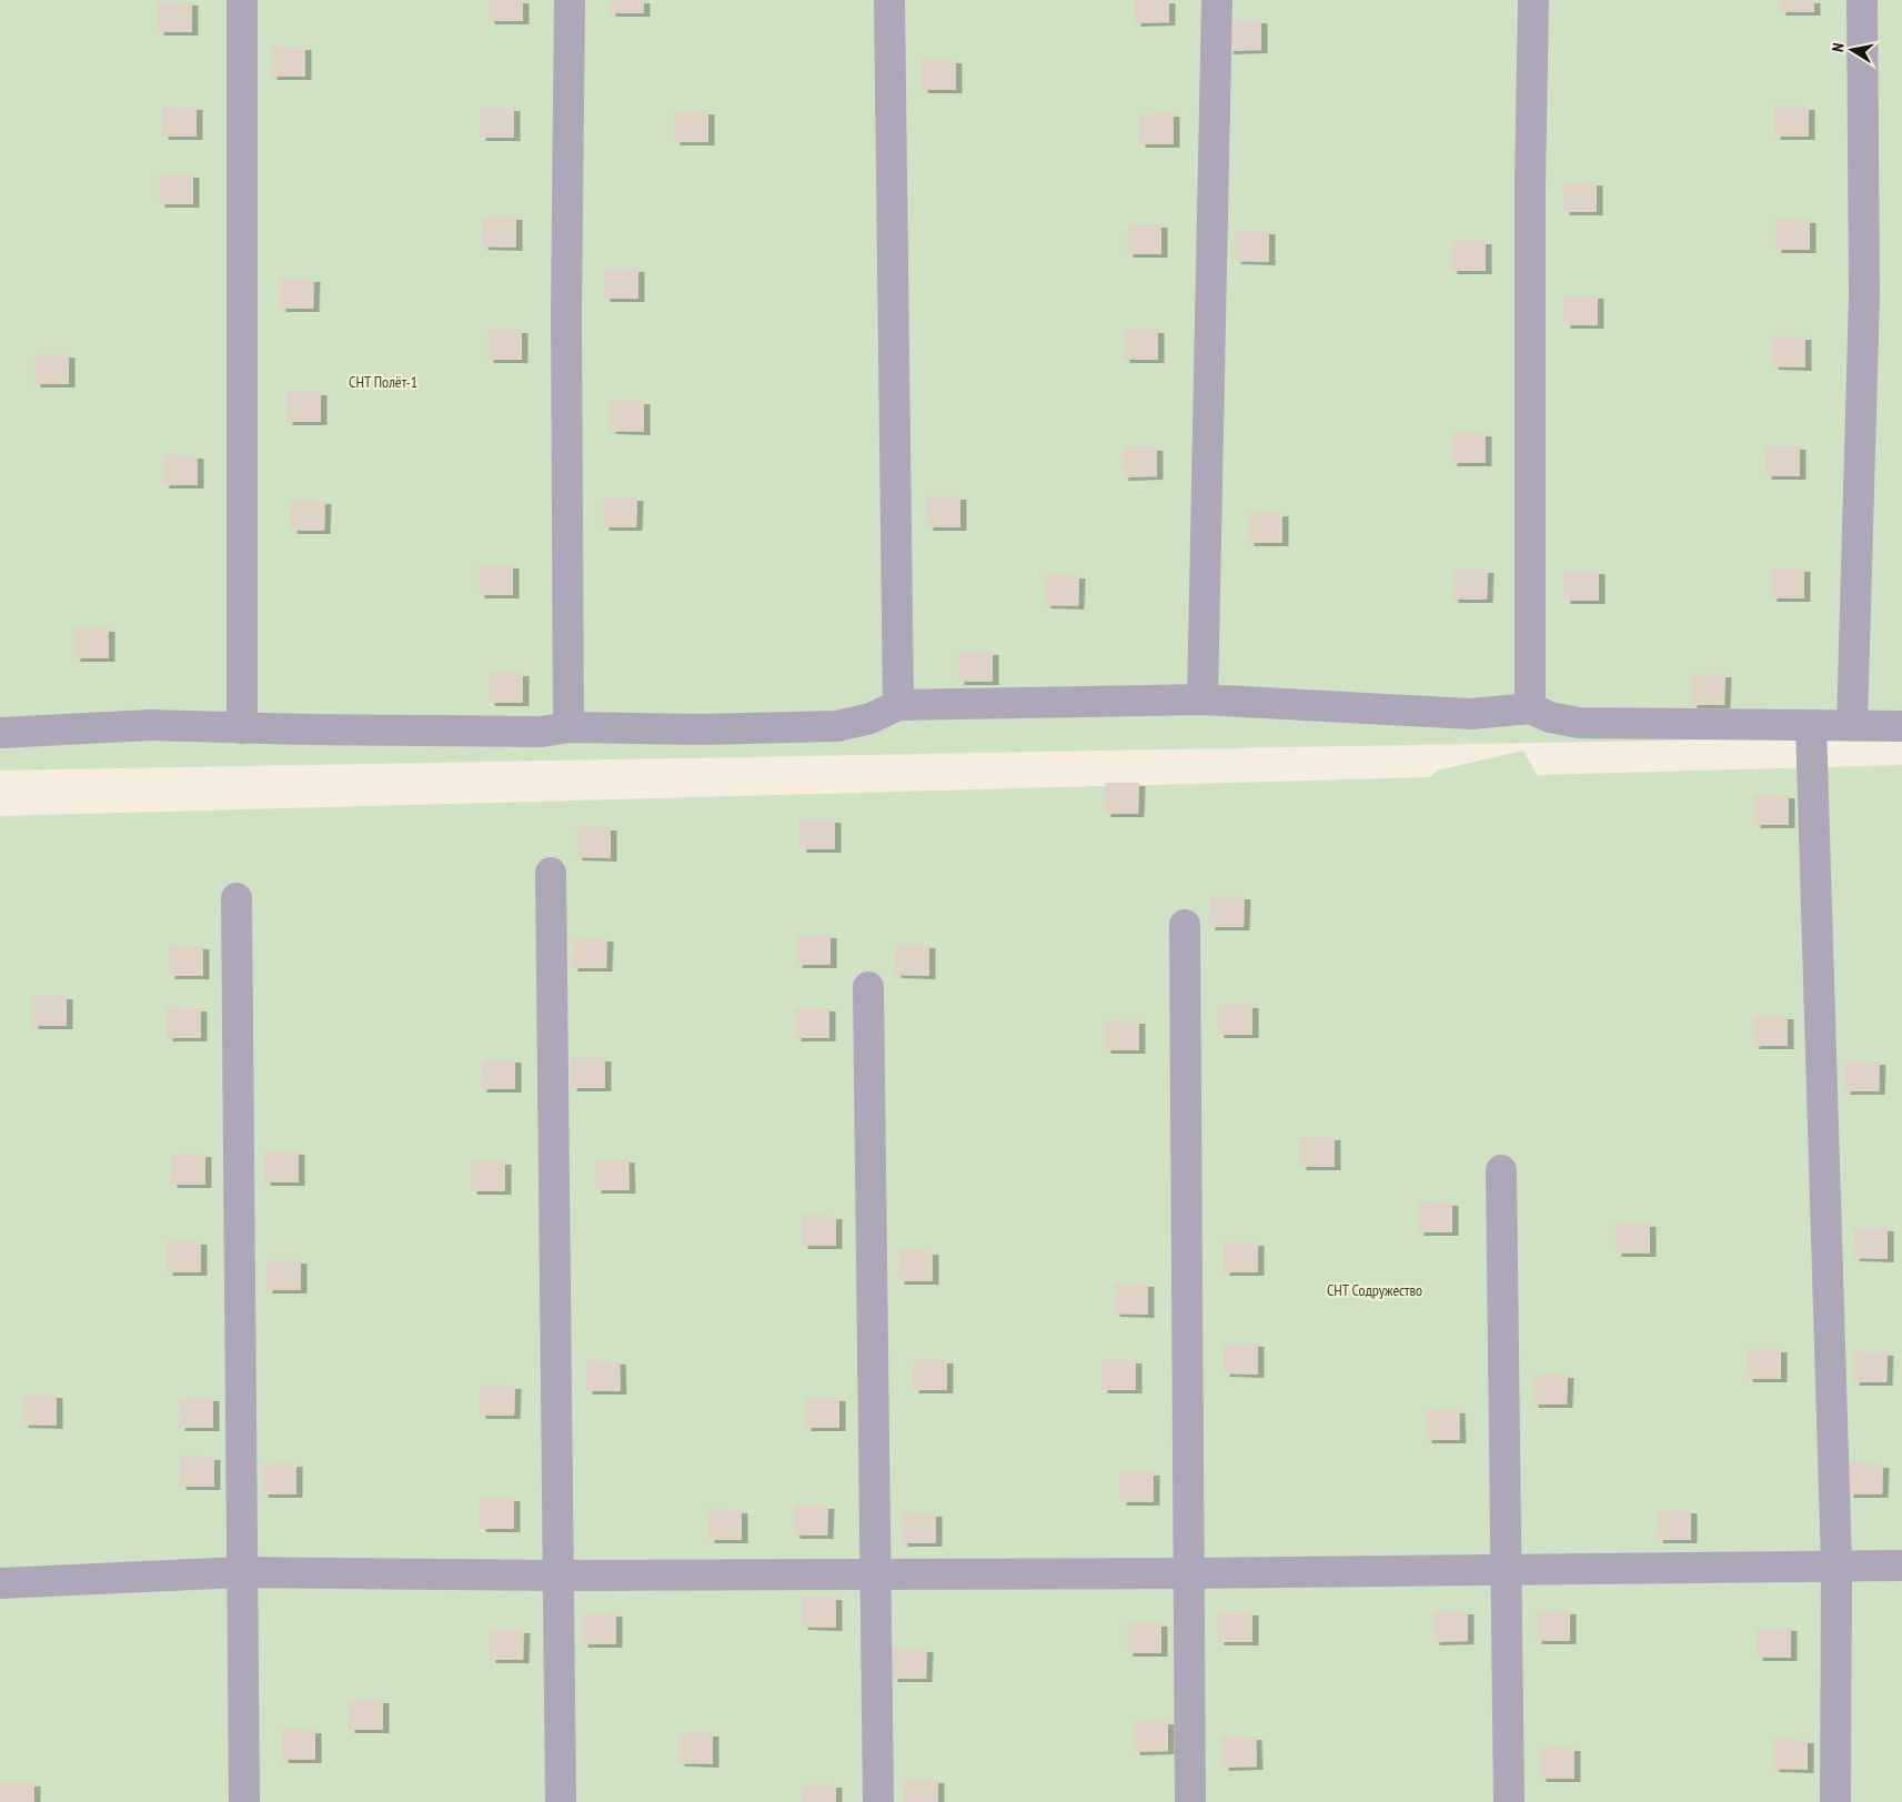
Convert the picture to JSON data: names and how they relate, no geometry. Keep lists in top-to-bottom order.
{
  "parks": ["СНТ Полёт-1", "СНТ Содружество"],
  "north": "left"
}
